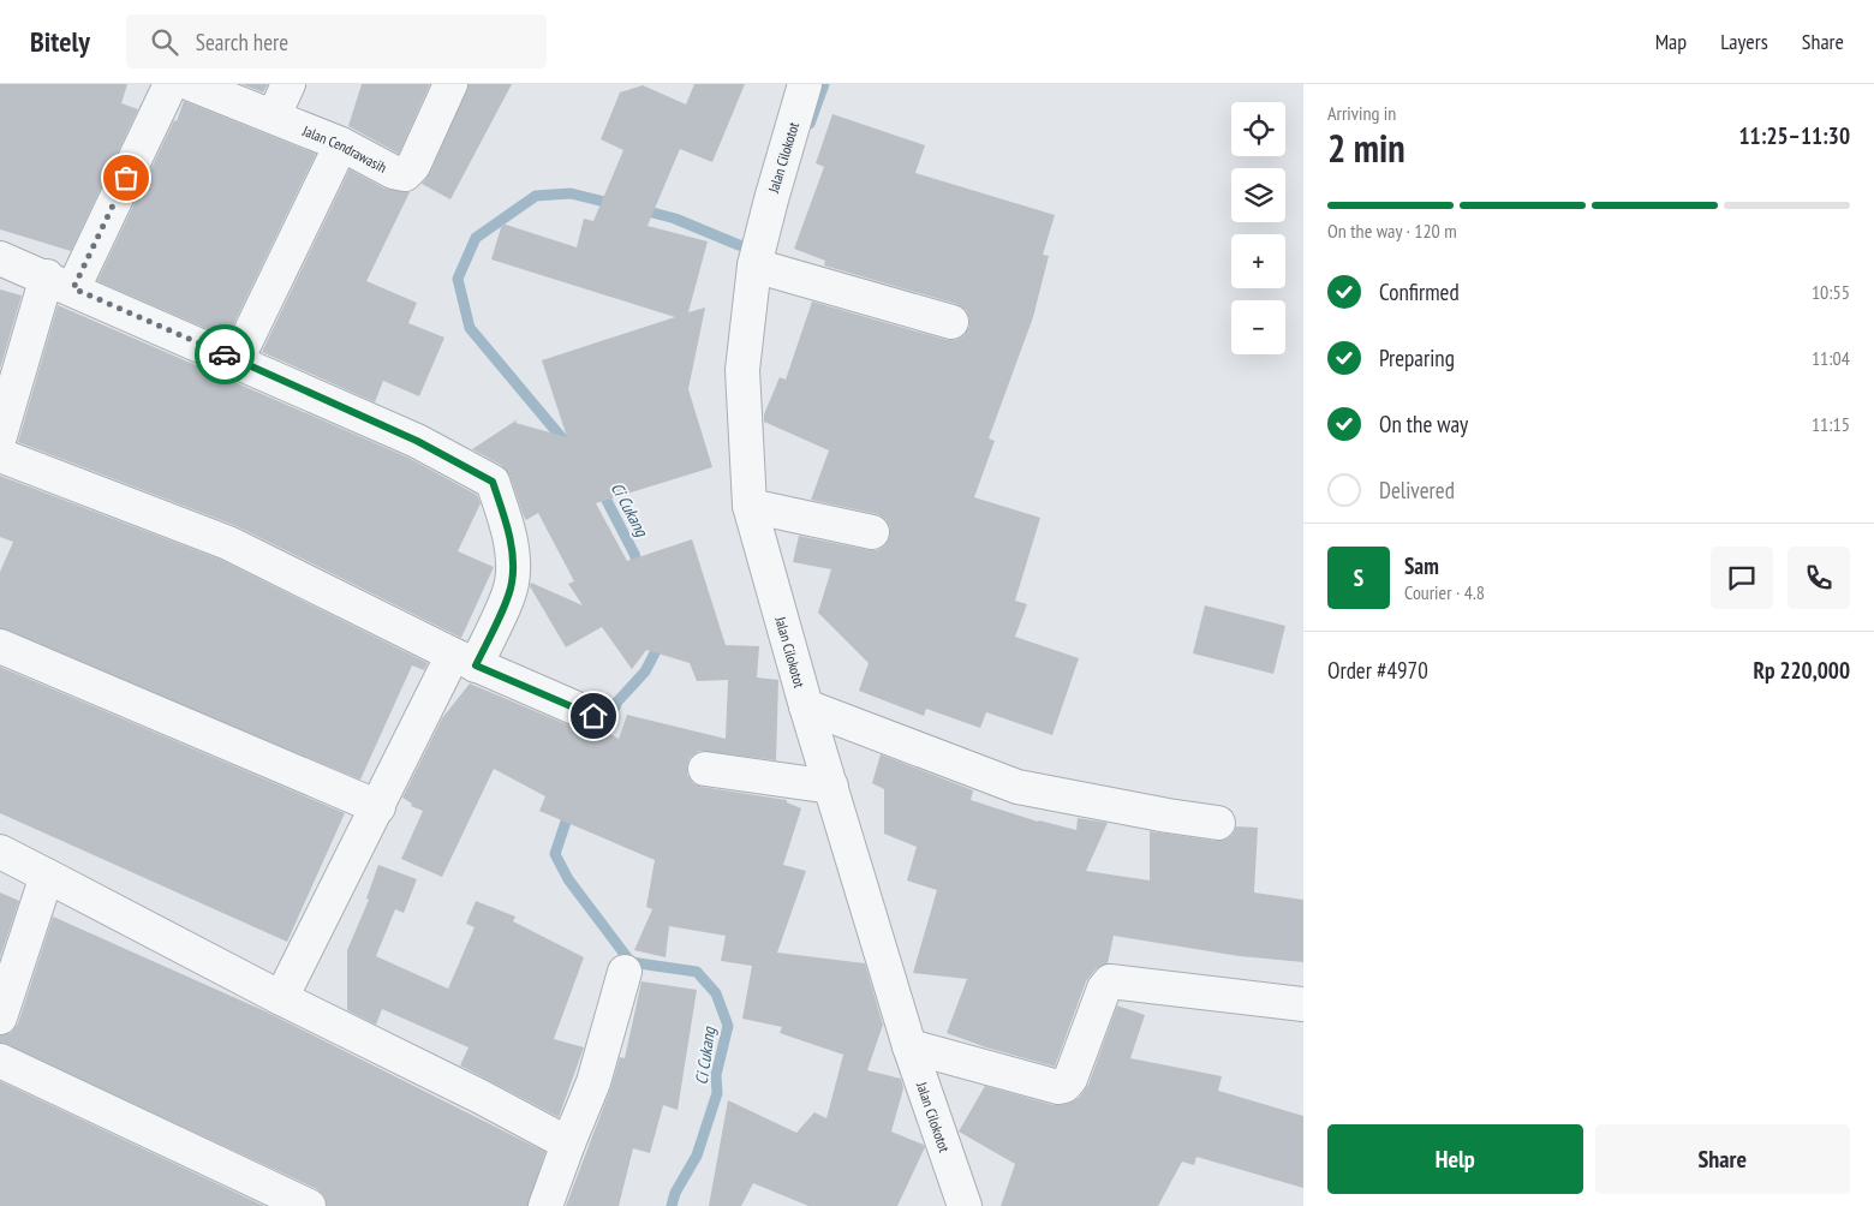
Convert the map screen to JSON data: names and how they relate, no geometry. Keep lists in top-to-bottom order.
{
  "streets": {
    "street": ["Jalan Cendrawasih", "Jalan Cilokotot"]
  },
  "water": ["Ci Cukang"],
  "page": {
    "header": "Bitely",
    "search": "Search here",
    "nav": ["Map", "Layers", "Share"],
    "heading": ["2 min", "Arriving in", "11:25–11:30"],
    "panel": [
      "Sam",
      "Courier · 4.8",
      "Order #4970",
      "Rp 220,000"
    ],
    "map_buttons": ["+", "−"],
    "bar": "On the way · 120 m",
    "list": [
      ["Confirmed", "10:55"],
      ["Preparing", "11:04"],
      ["On the way", "11:15"],
      "Delivered"
    ],
    "round": "S",
    "buttons": ["Help", "Share"]
  }
}
